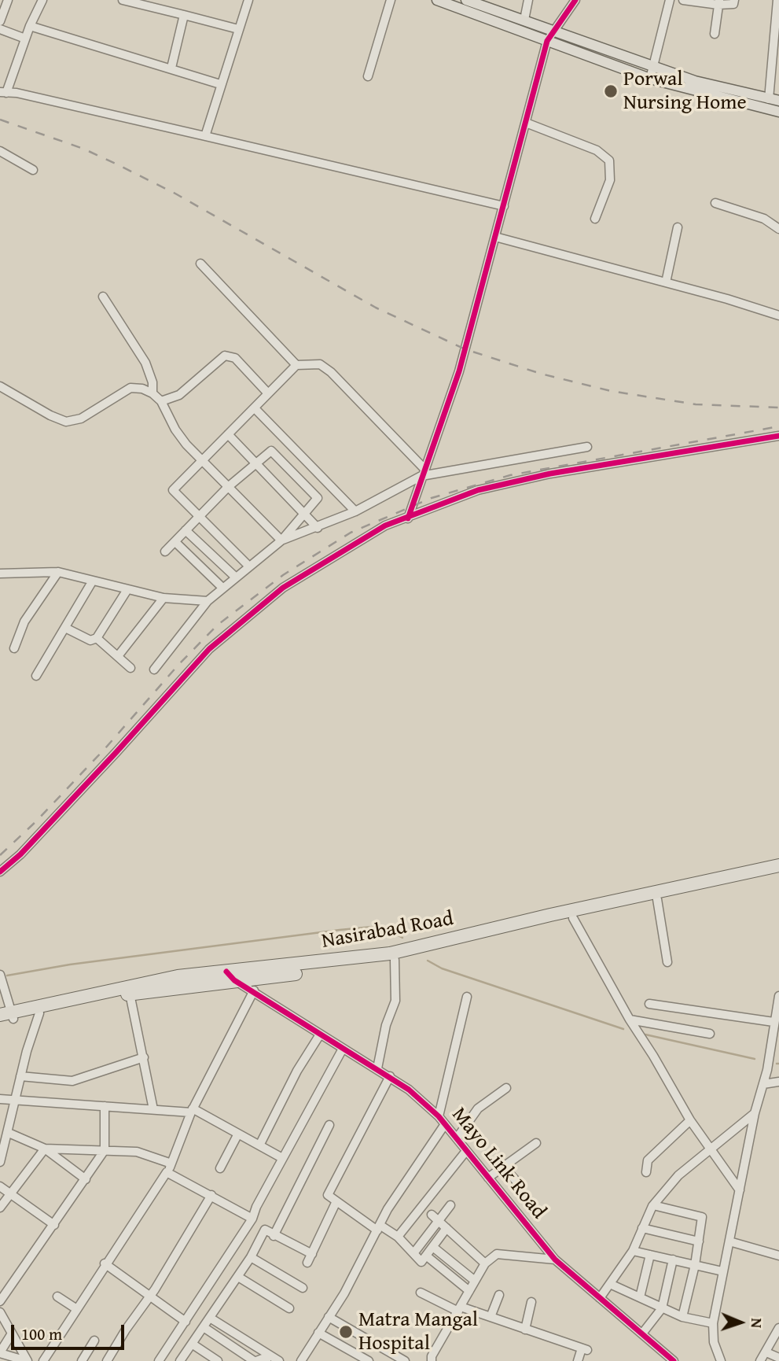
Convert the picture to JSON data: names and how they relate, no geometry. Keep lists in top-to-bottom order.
{
  "streets": {
    "highway": ["Nasirabad Road"],
    "street": ["Mayo Link Road"]
  },
  "crossings": [
    ["Nasirabad Road", "Mayo Link Road"]
  ],
  "places": ["Porwal Nursing Home", "Matra Mangal Hospital"],
  "scale_bar": "100 m",
  "north": "right"
}
